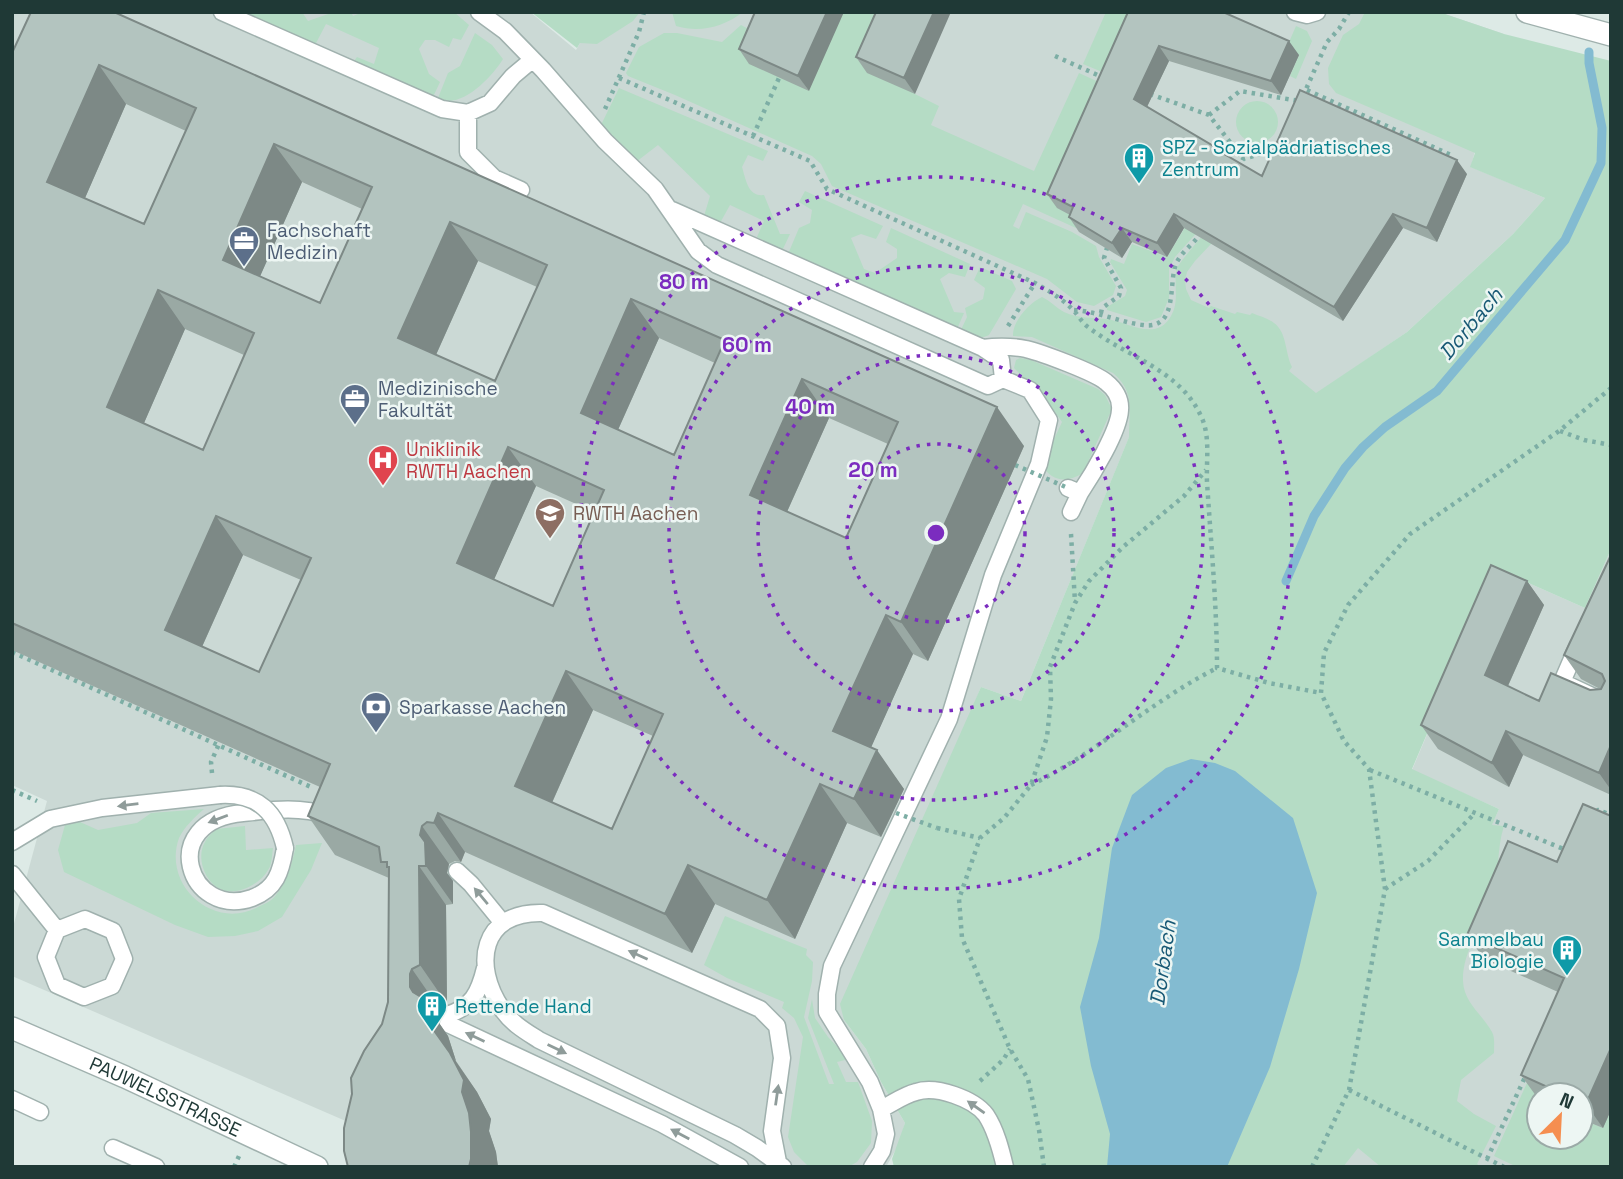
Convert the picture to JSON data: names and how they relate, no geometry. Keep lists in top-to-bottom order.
{
  "streets": {
    "street": ["PAUWELSSTRASSE"]
  },
  "water": ["Dorbach"],
  "places": {
    "building": ["SPZ - Sozialpädriatisches Zentrum", "Sammelbau Biologie", "Rettende Hand"],
    "office": ["Fachschaft Medizin", "Medizinische Fakultät"],
    "hospital": ["Uniklinik RWTH Aachen"],
    "school or university": ["RWTH Aachen"],
    "bank": ["Sparkasse Aachen"]
  },
  "north": "top right",
  "rings": [
    "80 m",
    "60 m",
    "40 m",
    "20 m"
  ]
}
